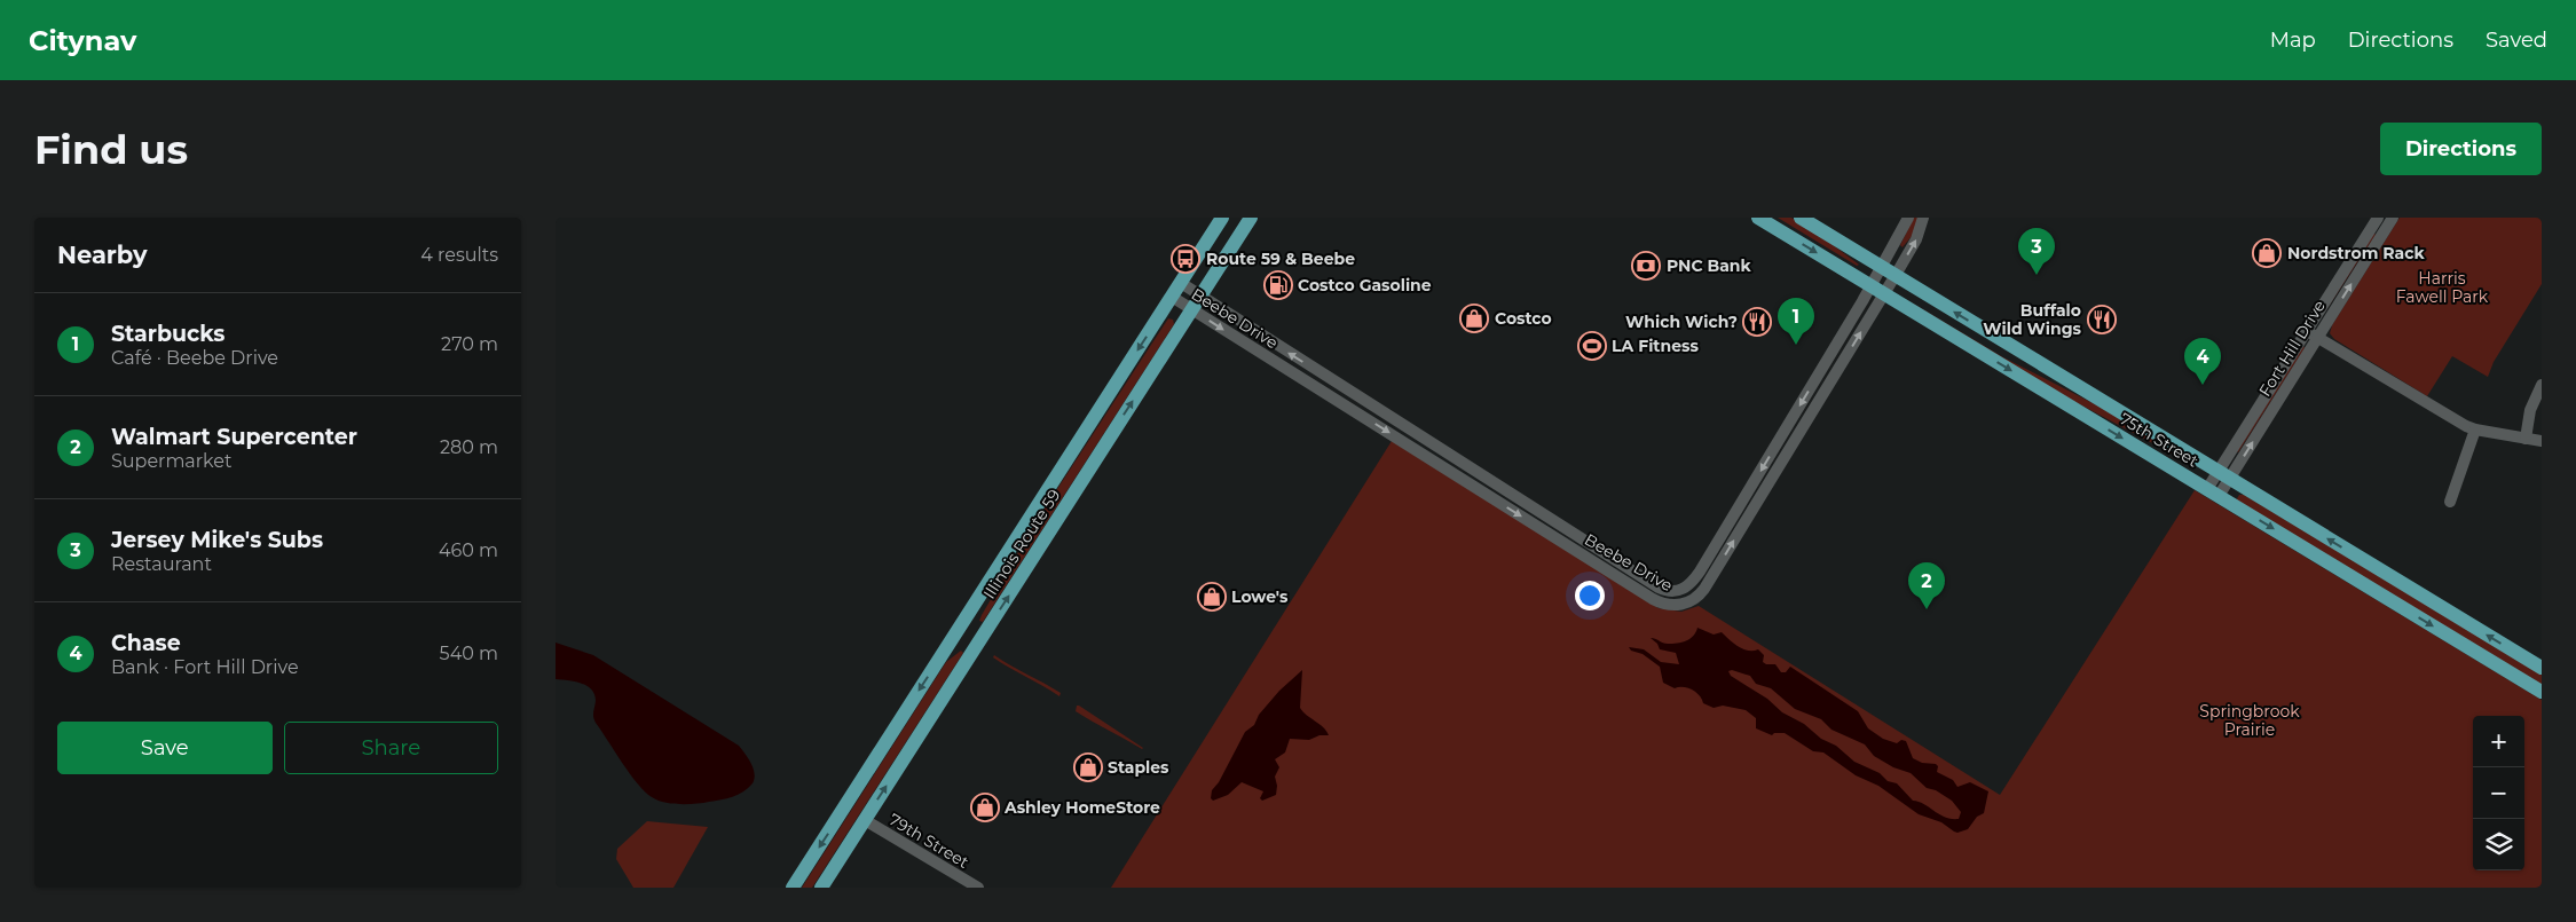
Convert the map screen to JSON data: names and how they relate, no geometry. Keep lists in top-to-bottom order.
{
  "streets": {
    "main road": ["75th Street", "Illinois Route 59"],
    "street": ["Beebe Drive", "Fort Hill Drive", "79th Street"]
  },
  "crossings": [
    ["Beebe Drive", "75th Street"],
    ["Beebe Drive", "Illinois Route 59"],
    ["Fort Hill Drive", "75th Street"],
    ["Illinois Route 59", "79th Street"]
  ],
  "parks": ["Harris Fawell Park", "Springbrook Prairie"],
  "places": {
    "shop": [
      "Nordstrom Rack",
      "Costco",
      "Lowe's",
      "Staples",
      "Ashley HomeStore"
    ],
    "bus stop": ["Route 59 & Beebe"],
    "bank": ["PNC Bank"],
    "fuel station": ["Costco Gasoline"],
    "restaurant": ["Buffalo Wild Wings", "Which Wich?"],
    "sports": ["LA Fitness"]
  },
  "page": {
    "header": "Citynav",
    "nav": ["Map", "Directions", "Saved"],
    "buttons": [
      "Directions",
      ["Save", "Share"]
    ],
    "title": "Find us",
    "heading": ["Nearby", "4 results"],
    "pins": [
      "3",
      "1",
      "4",
      "2"
    ],
    "list": [
      {
        "mark": "1",
        "name": "Starbucks",
        "note": "Café · Beebe Drive",
        "value": "270 m"
      },
      {
        "mark": "2",
        "name": "Walmart Supercenter",
        "note": "Supermarket",
        "value": "280 m"
      },
      {
        "mark": "3",
        "name": "Jersey Mike's Subs",
        "note": "Restaurant",
        "value": "460 m"
      },
      {
        "mark": "4",
        "name": "Chase",
        "note": "Bank · Fort Hill Drive",
        "value": "540 m"
      }
    ],
    "map_buttons": ["+", "−"]
  }
}
